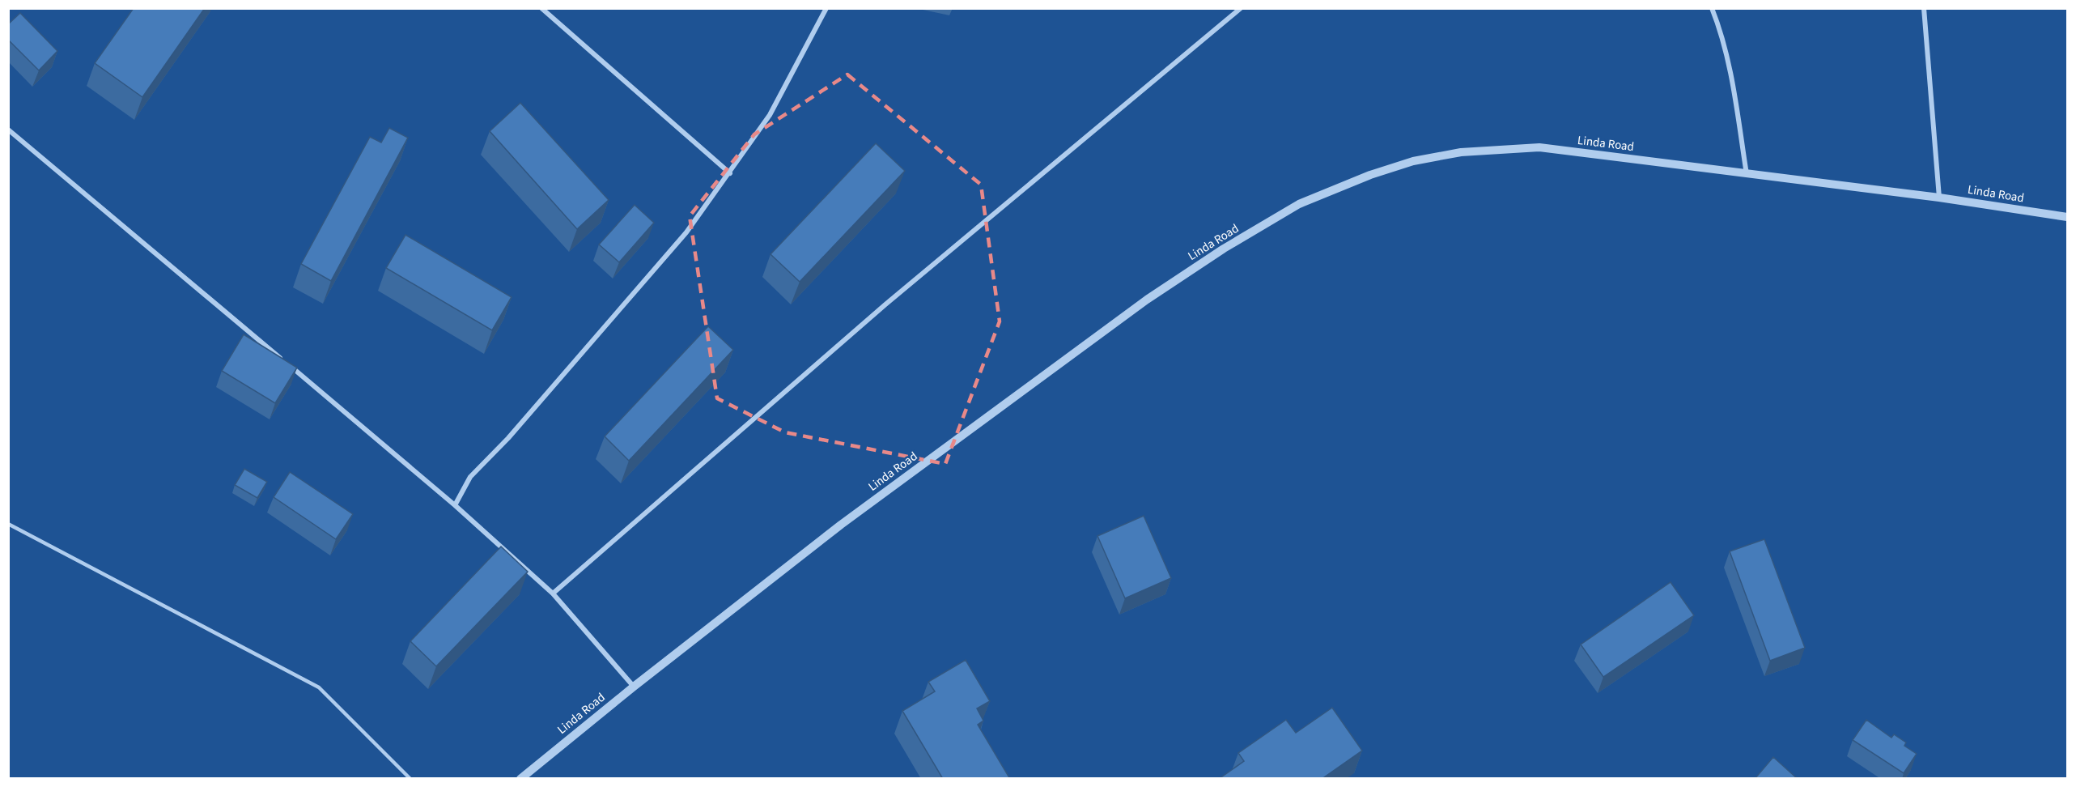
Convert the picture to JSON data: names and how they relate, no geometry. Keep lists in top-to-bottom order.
{
  "streets": {
    "street": ["Linda Road"]
  }
}
